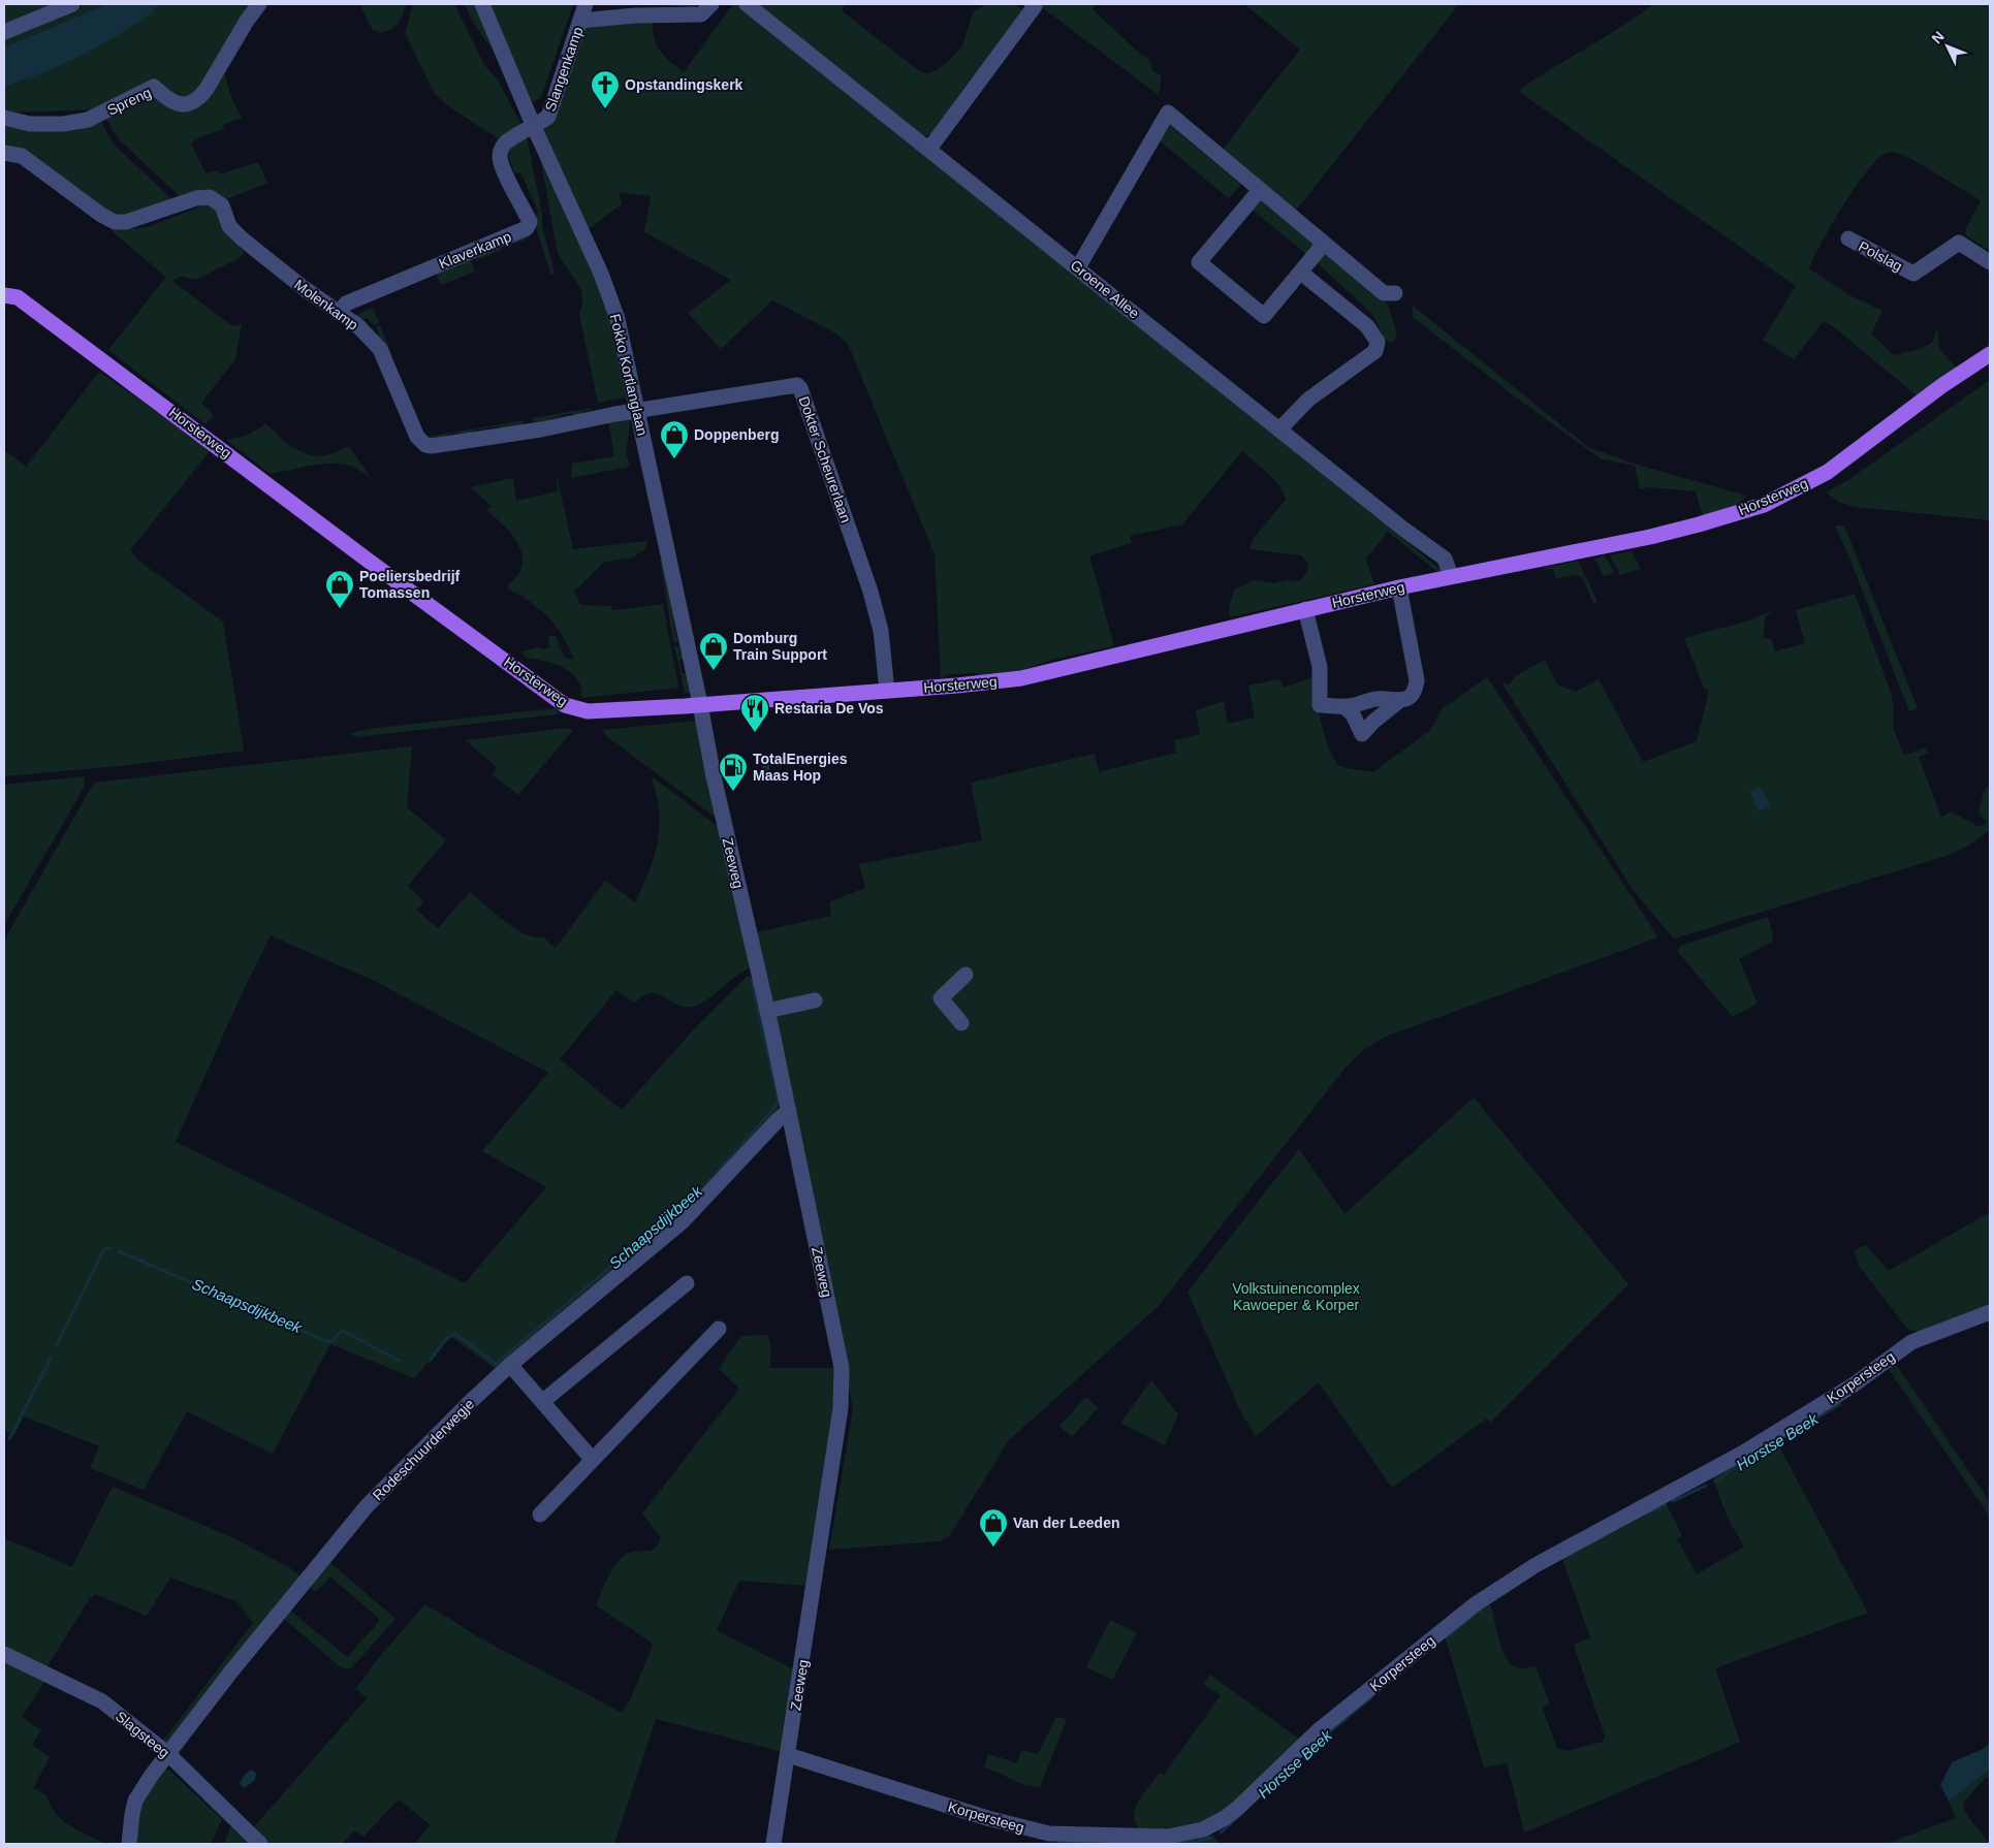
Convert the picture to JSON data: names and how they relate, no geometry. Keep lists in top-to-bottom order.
{
  "streets": {
    "main road": ["Horsterweg"],
    "street": [
      "Slangenkamp",
      "Spreng",
      "Klaverkamp",
      "Polslag",
      "Groene Allee",
      "Molenkamp",
      "Fokko Kortlanglaan",
      "Dokter Scheurerlaan",
      "Zeeweg",
      "Korpersteeg",
      "Rodeschuurderwegje",
      "Slagsteeg"
    ]
  },
  "crossings": [
    ["Slangenkamp", "Klaverkamp"],
    ["Slangenkamp", "Fokko Kortlanglaan"],
    ["Klaverkamp", "Molenkamp"],
    ["Klaverkamp", "Fokko Kortlanglaan"],
    ["Groene Allee", "Horsterweg"],
    ["Molenkamp", "Fokko Kortlanglaan"],
    ["Molenkamp", "Dokter Scheurerlaan"],
    ["Fokko Kortlanglaan", "Horsterweg"],
    ["Fokko Kortlanglaan", "Dokter Scheurerlaan"],
    ["Fokko Kortlanglaan", "Zeeweg"],
    ["Horsterweg", "Dokter Scheurerlaan"],
    ["Horsterweg", "Zeeweg"],
    ["Zeeweg", "Korpersteeg"],
    ["Zeeweg", "Rodeschuurderwegje"],
    ["Rodeschuurderwegje", "Slagsteeg"]
  ],
  "water": ["Schaapsdijkbeek", "Horstse Beek"],
  "parks": ["Volkstuinencomplex Kawoeper & Korper"],
  "places": {
    "church": ["Opstandingskerk"],
    "shop": [
      "Doppenberg",
      "Poeliersbedrijf Tomassen",
      "Domburg Train Support",
      "Van der Leeden"
    ],
    "restaurant": ["Restaria De Vos"],
    "fuel station": ["TotalEnergies Maas Hop"]
  },
  "north": "top left"
}
